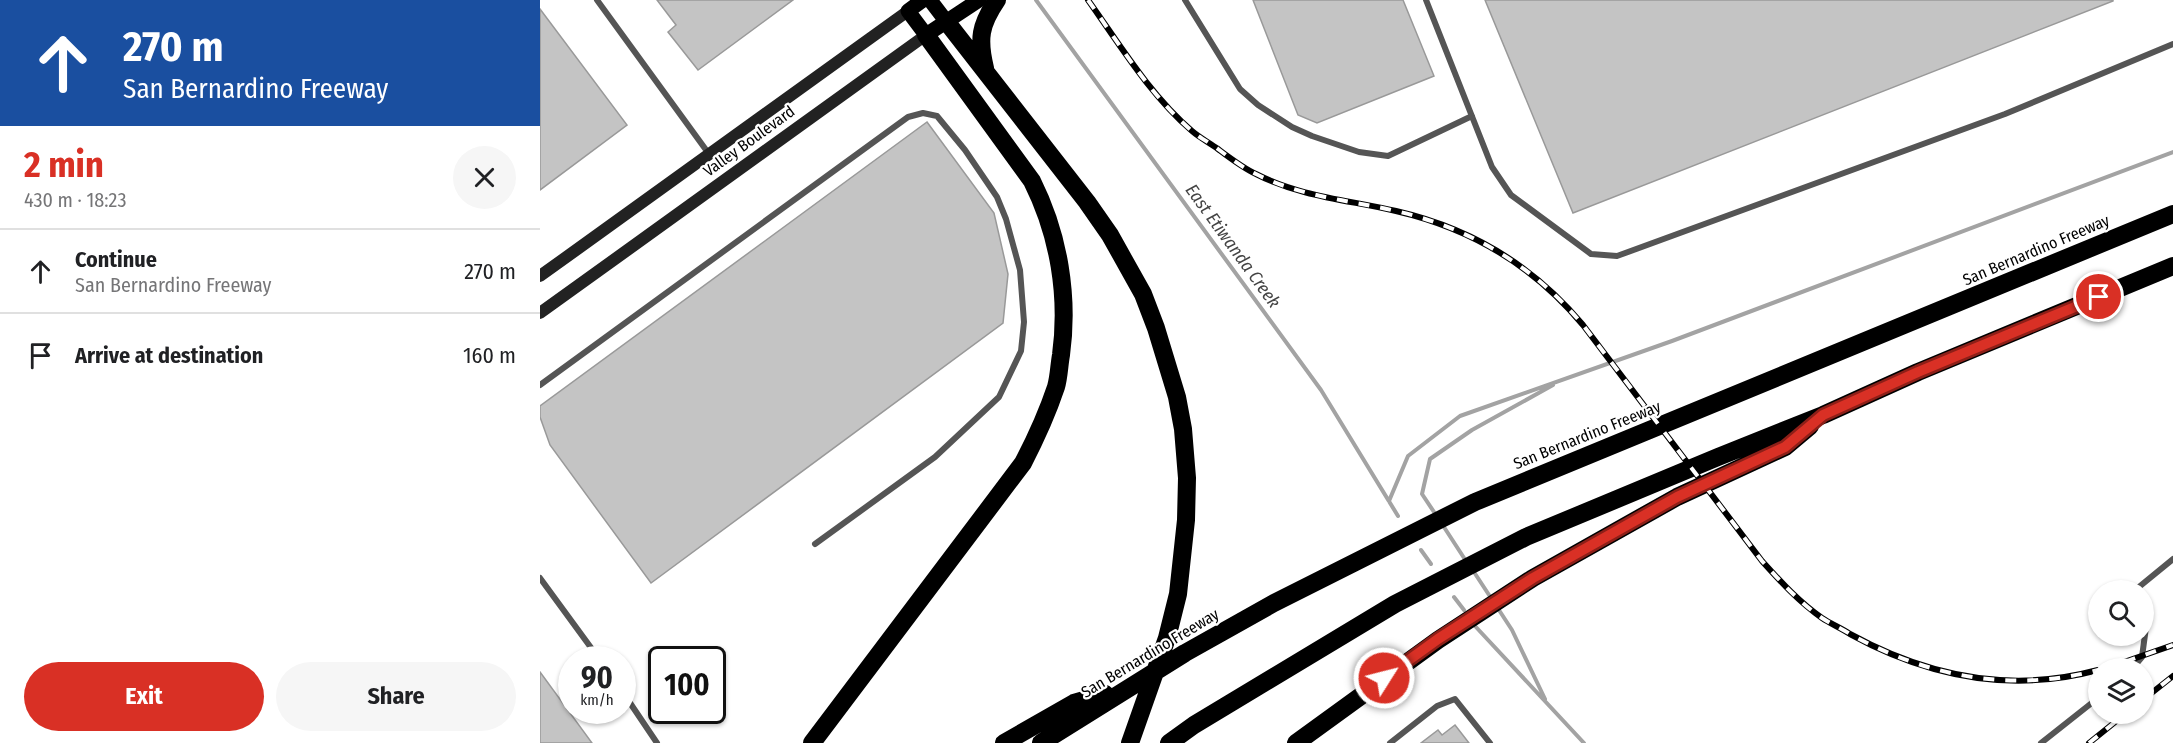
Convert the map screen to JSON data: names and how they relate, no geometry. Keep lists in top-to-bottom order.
{
  "streets": {
    "highway": ["San Bernardino Freeway"],
    "main road": ["Valley Boulevard"]
  },
  "water": ["East Etiwanda Creek"],
  "page": {
    "turn": ["270 m", "San Bernardino Freeway"],
    "heading": ["2 min", "430 m · 18:23"],
    "list": [
      {
        "name": "Continue",
        "note": "San Bernardino Freeway",
        "value": "270 m"
      },
      {
        "name": "Arrive at destination",
        "value": "160 m"
      }
    ],
    "speed": "90 km/h",
    "limit": "100",
    "buttons": ["Exit", "Share"]
  }
}
